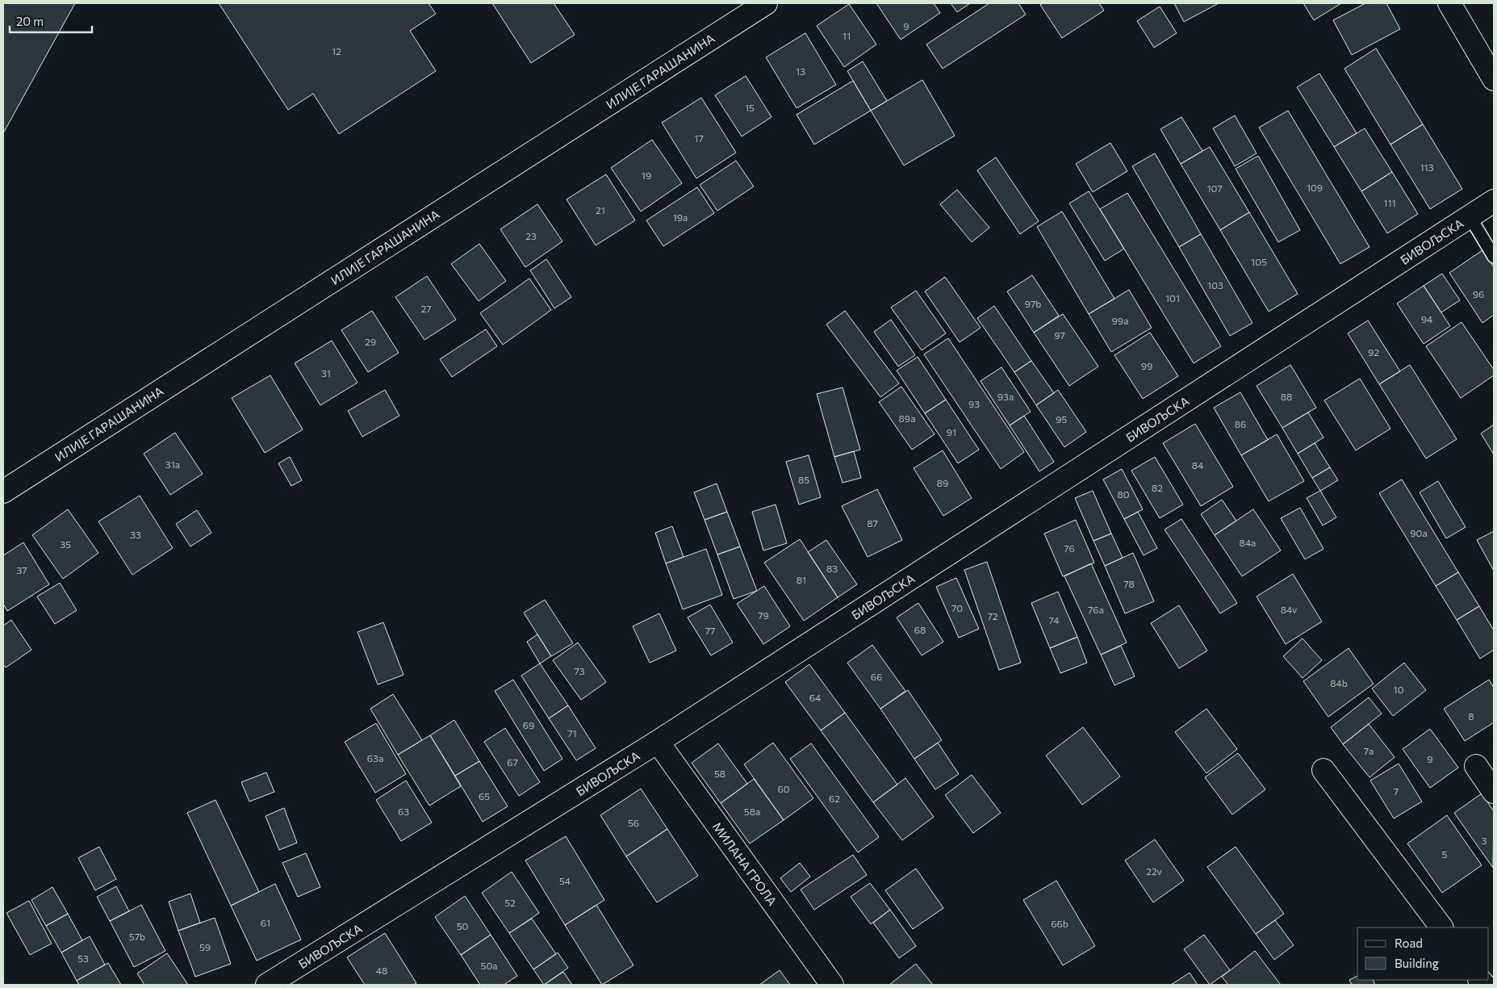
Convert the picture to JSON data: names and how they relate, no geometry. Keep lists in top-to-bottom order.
{
  "streets": {
    "street": ["ИЛИЈЕ ГАРАШАНИНА", "БИВОЉСКА", "МИЛАНА ГРОЛА"]
  },
  "crossings": [
    ["БИВОЉСКА", "МИЛАНА ГРОЛА"]
  ],
  "house_numbers": [
    "9",
    "11",
    "12",
    "13",
    "15",
    "17",
    "113",
    "19",
    "109",
    "107",
    "111",
    "21",
    "19a",
    "23",
    "105",
    "103",
    "96",
    "101",
    "97b",
    "27",
    "94",
    "99a",
    "97",
    "29",
    "92",
    "99",
    "31",
    "93a",
    "88",
    "93",
    "89a",
    "95",
    "86",
    "91",
    "31a",
    "84",
    "85",
    "89",
    "82",
    "80",
    "87",
    "90a",
    "33",
    "84a",
    "35",
    "76",
    "83",
    "37",
    "81",
    "78",
    "70",
    "76a",
    "84v",
    "79",
    "72",
    "74",
    "68",
    "77",
    "73",
    "66",
    "84b",
    "10",
    "64",
    "8",
    "69",
    "71",
    "7a",
    "63a",
    "9",
    "67",
    "58",
    "60",
    "7",
    "65",
    "62",
    "63",
    "58a",
    "56",
    "3",
    "5",
    "22v",
    "54",
    "52",
    "61",
    "66b",
    "50",
    "57b",
    "59",
    "53",
    "50a",
    "48"
  ],
  "legend": ["Road", "Building"],
  "scale_bar": "20 m"
}
